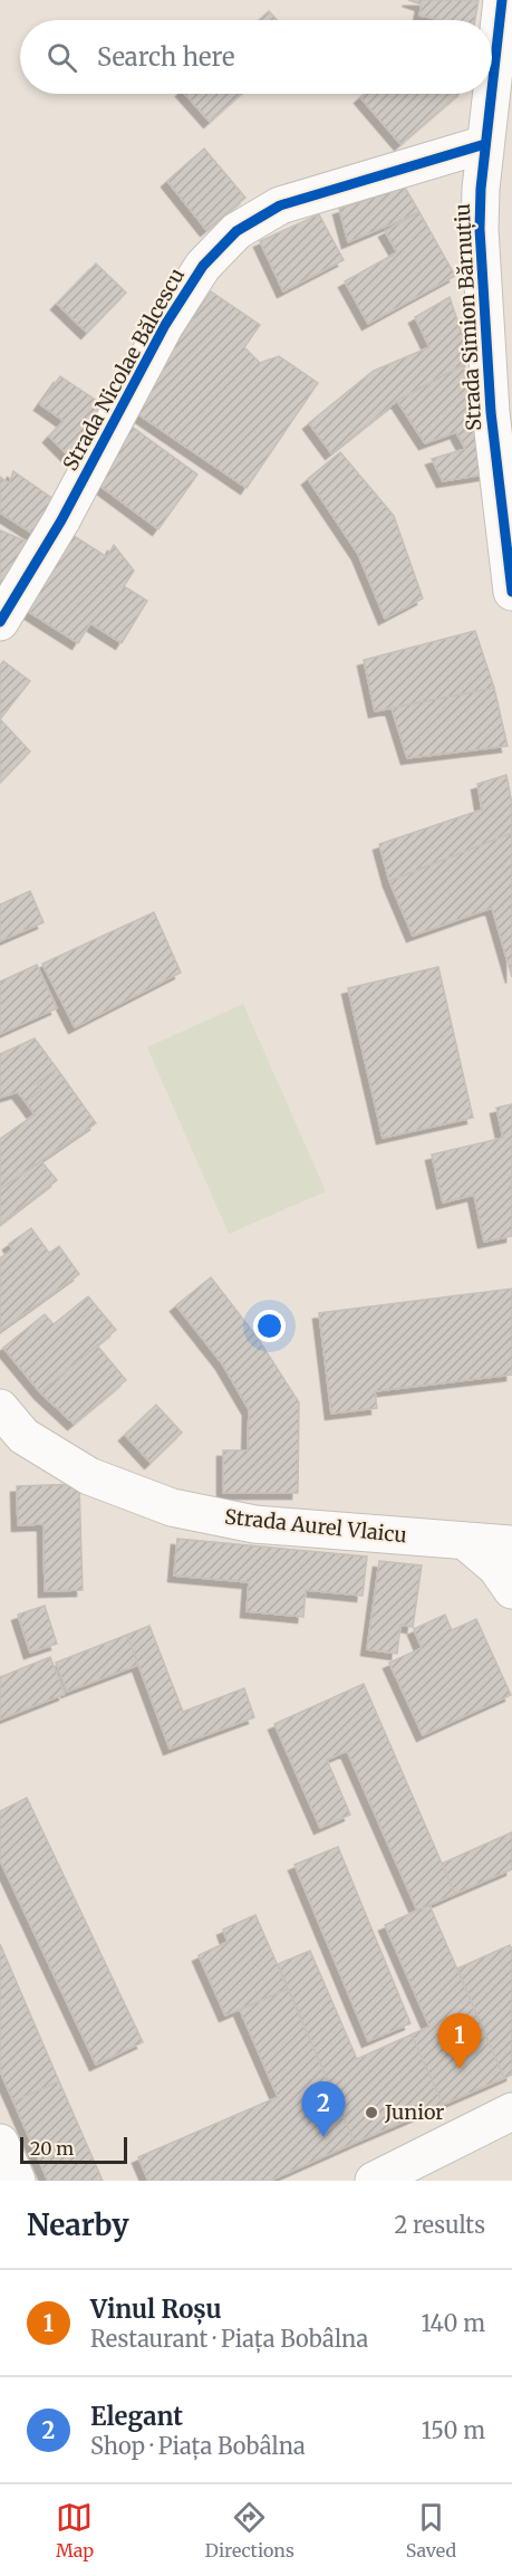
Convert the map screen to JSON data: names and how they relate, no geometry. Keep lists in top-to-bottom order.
{
  "streets": {
    "street": ["Strada Simion Bărnuțiu", "Strada Nicolae Bălcescu", "Strada Aurel Vlaicu"]
  },
  "crossings": [
    ["Strada Simion Bărnuțiu", "Strada Nicolae Bălcescu"]
  ],
  "places": ["Junior"],
  "scale_bar": "20 m",
  "page": {
    "search": "Search here",
    "pins": ["1", "2"],
    "scale": "20 m",
    "heading": ["Nearby", "2 results"],
    "list": [
      {
        "mark": "1",
        "name": "Vinul Roșu",
        "note": "Restaurant · Piața Bobâlna",
        "value": "140 m"
      },
      {
        "mark": "2",
        "name": "Elegant",
        "note": "Shop · Piața Bobâlna",
        "value": "150 m"
      }
    ],
    "nav": ["Map", "Directions", "Saved"]
  }
}
